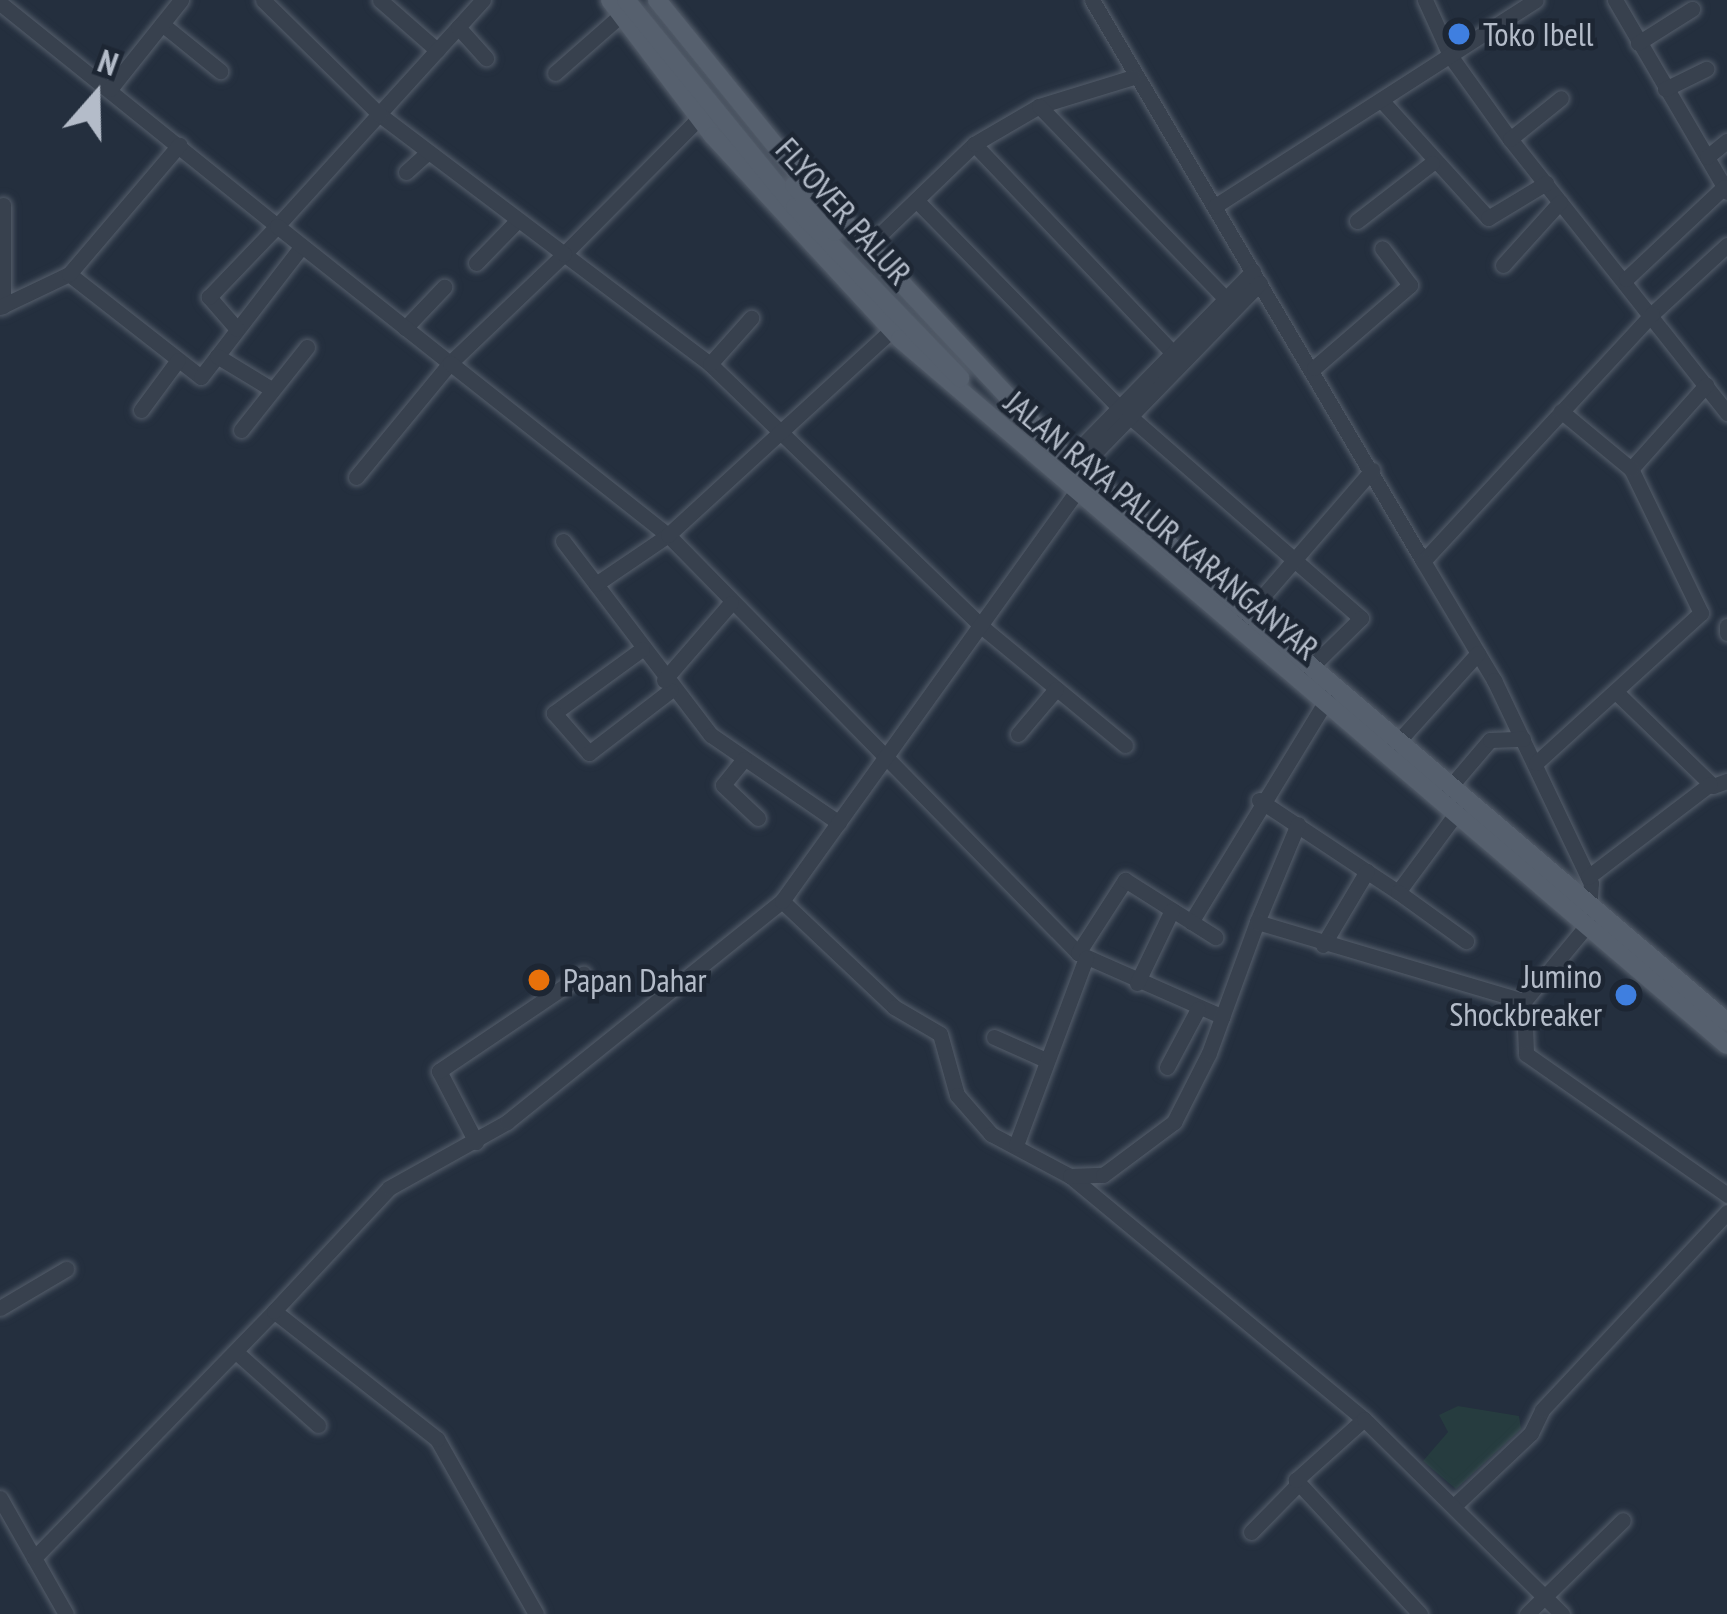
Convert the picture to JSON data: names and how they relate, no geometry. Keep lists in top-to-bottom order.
{
  "streets": {
    "main road": ["FLYOVER PALUR", "JALAN RAYA PALUR KARANGANYAR"]
  },
  "crossings": [
    ["FLYOVER PALUR", "JALAN RAYA PALUR KARANGANYAR"]
  ],
  "places": ["Toko Ibell", "Papan Dahar", "Jumino Shockbreaker"],
  "north": "top"
}
